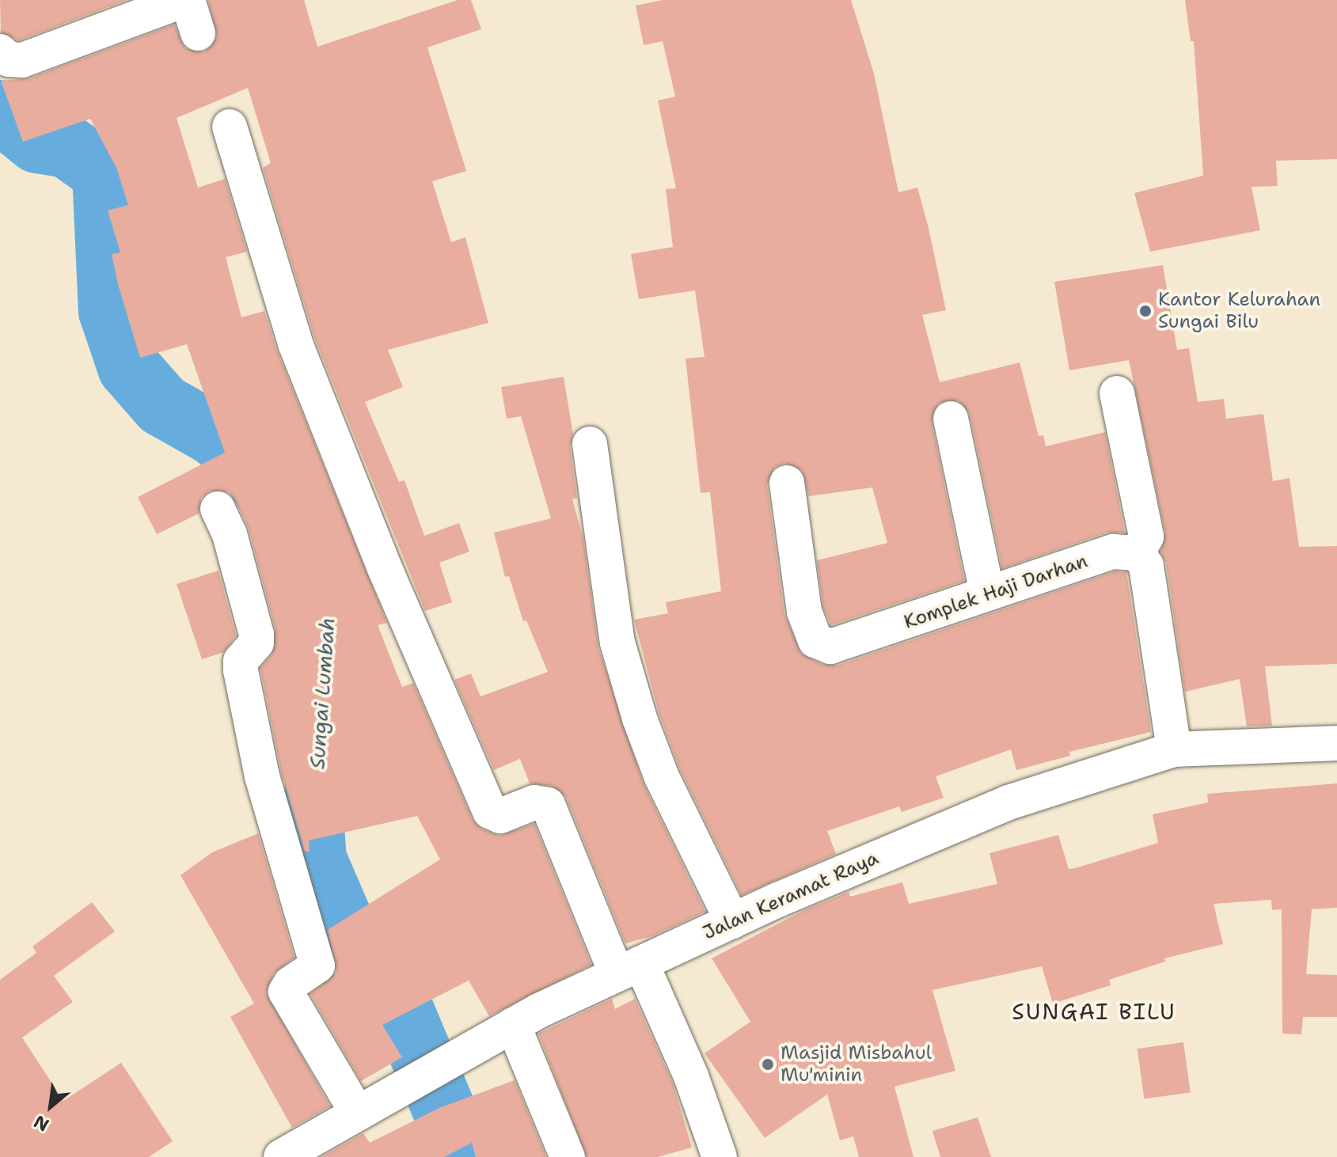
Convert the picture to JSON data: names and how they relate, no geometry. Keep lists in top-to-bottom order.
{
  "streets": {
    "street": ["Komplek Haji Darhan", "Jalan Keramat Raya"]
  },
  "districts": ["SUNGAI BILU"],
  "water": ["Sungai Lumbah"],
  "places": ["Kantor Kelurahan Sungai Bilu", "Masjid Misbahul Mu'minin"],
  "north": "bottom left"
}
